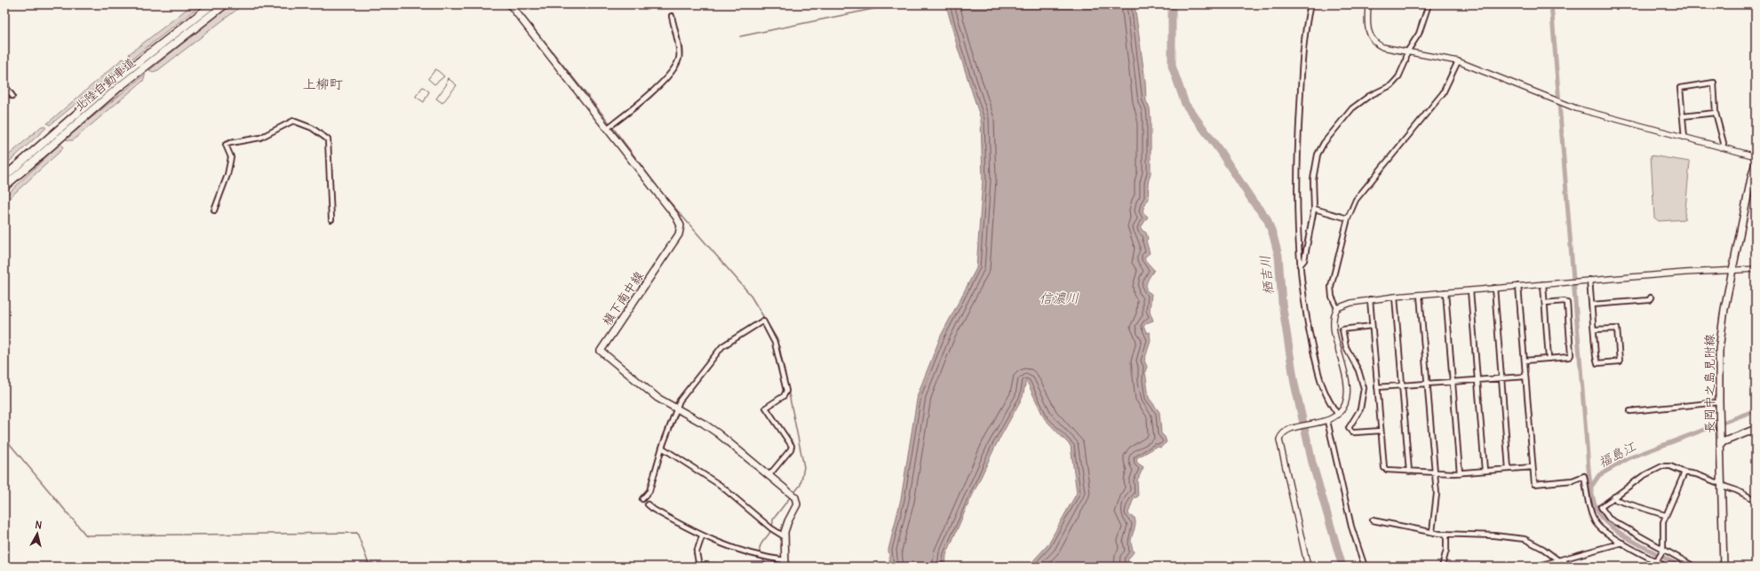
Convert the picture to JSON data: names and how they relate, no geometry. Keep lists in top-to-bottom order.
{
  "streets": {
    "highway": ["北陸自動車道"],
    "main road": ["槇下南中線", "長岡中之島見附線"]
  },
  "districts": ["上柳町"],
  "water": ["栖吉川", "信濃川", "福島江"],
  "north": "top"
}
